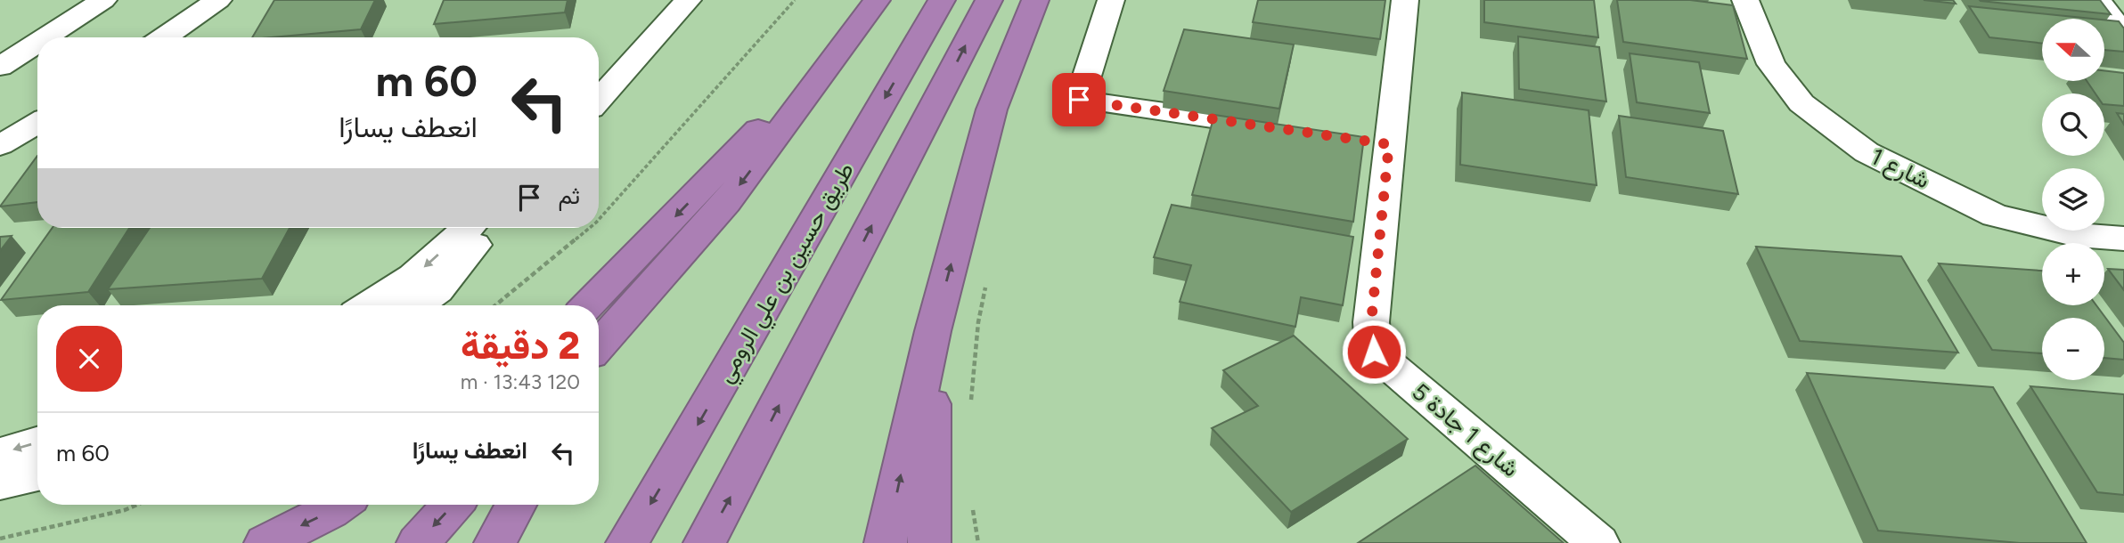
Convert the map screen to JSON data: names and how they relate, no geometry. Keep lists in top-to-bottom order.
{
  "streets": {
    "highway": ["طريق حسين بن علي الرومي"],
    "street": ["شارع 1", "شارع 1 جادة 5"]
  },
  "north": "left",
  "page": {
    "map_buttons": ["+", "−"],
    "turn": ["60 m", "انعطف يسارًا"],
    "then": "ثم",
    "heading": ["2 دقيقة", "120 m · 13:43"],
    "list": [
      {
        "name": "انعطف يسارًا",
        "value": "60 m"
      }
    ]
  }
}
